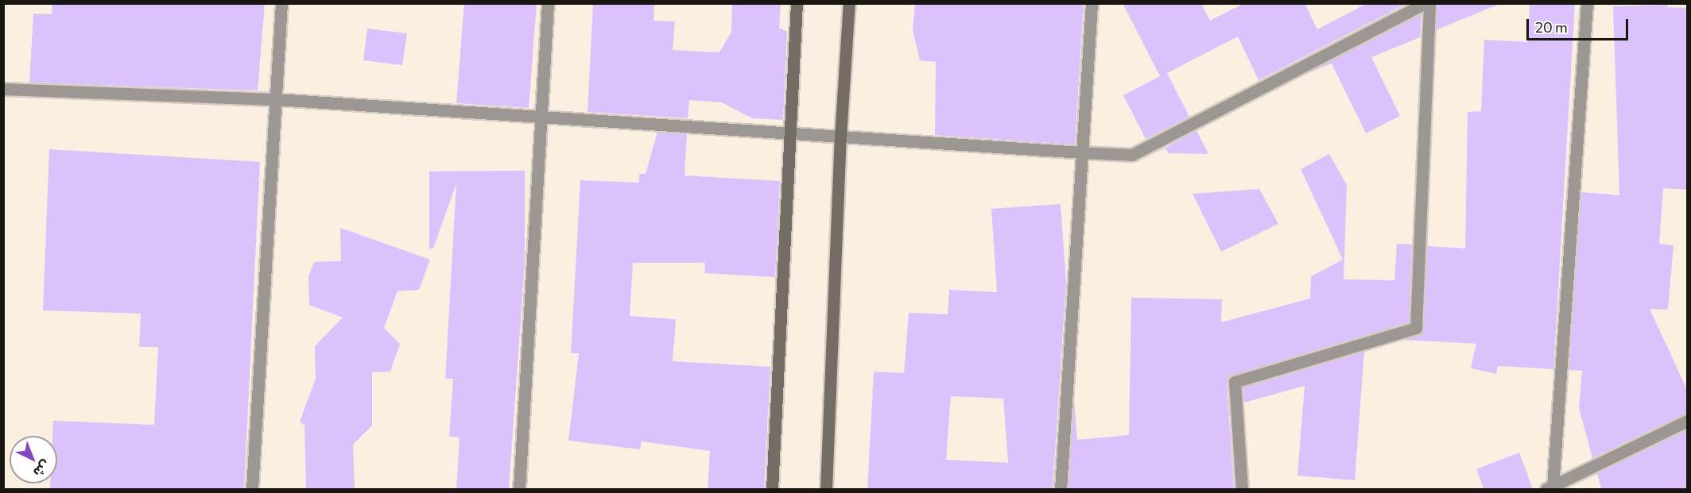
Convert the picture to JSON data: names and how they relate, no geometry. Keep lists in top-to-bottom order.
{
  "scale_bar": "20 m",
  "north": "bottom right"
}
